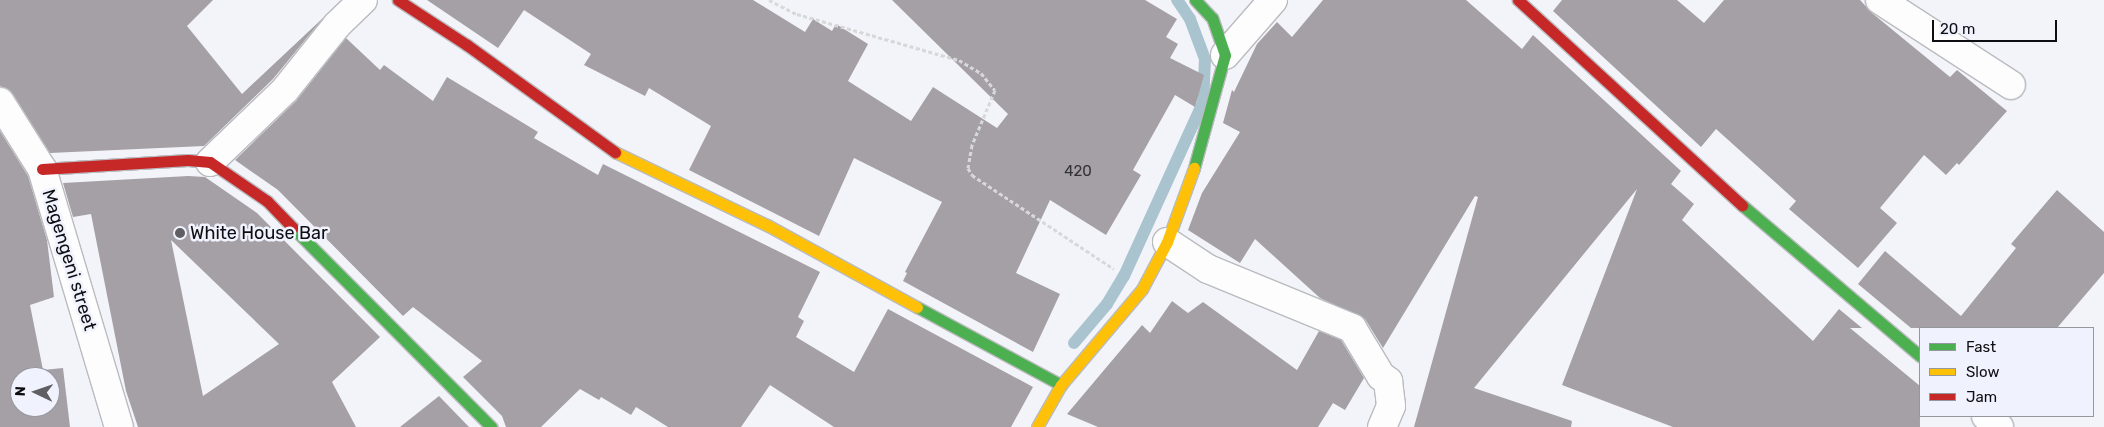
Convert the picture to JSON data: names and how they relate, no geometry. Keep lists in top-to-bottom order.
{
  "streets": {
    "street": ["Magengeni street"]
  },
  "places": ["White House Bar"],
  "house_numbers": ["420"],
  "legend": ["Fast", "Slow", "Jam"],
  "scale_bar": "20 m",
  "north": "left"
}
